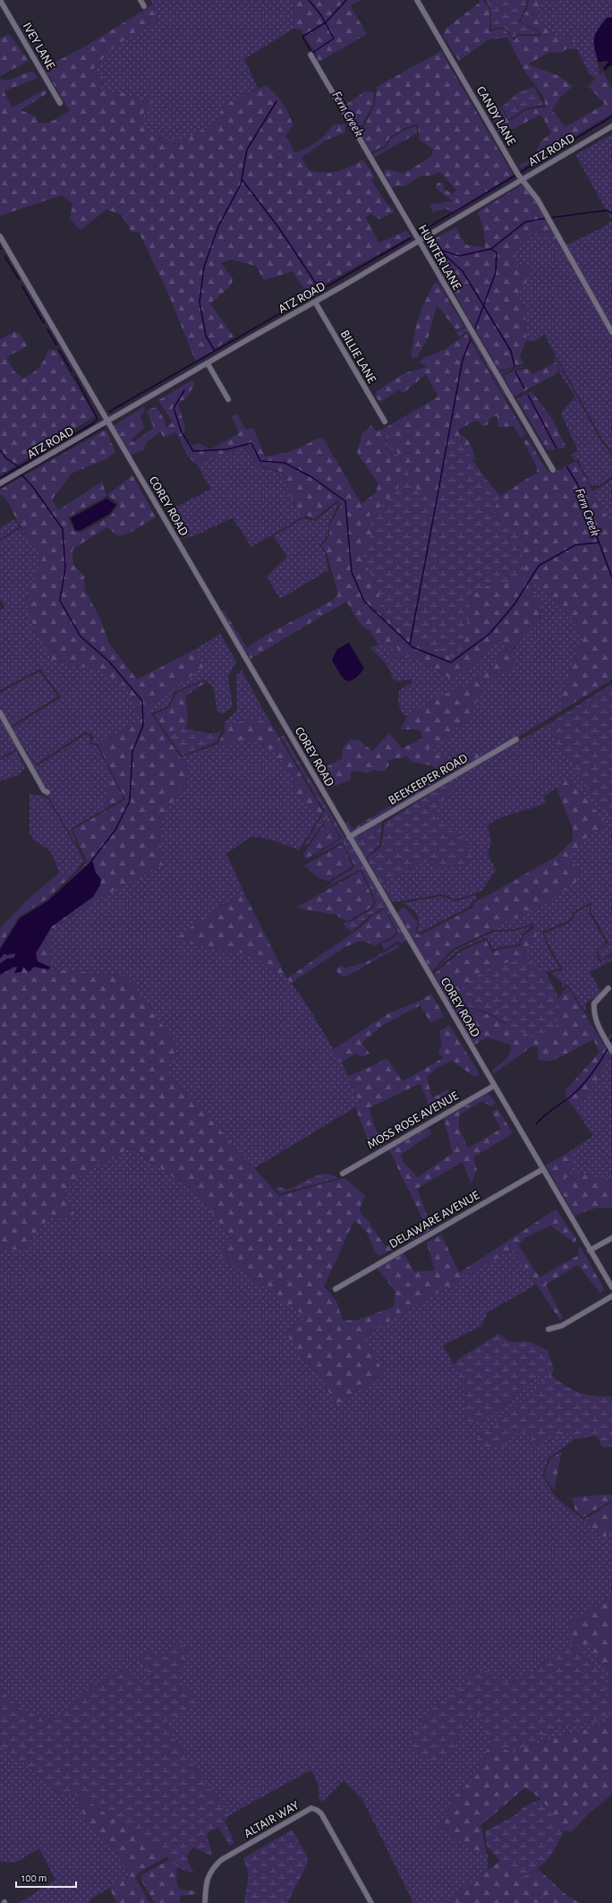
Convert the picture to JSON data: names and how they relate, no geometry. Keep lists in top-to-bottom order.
{
  "streets": {
    "street": [
      "IVEY LANE",
      "CANDY LANE",
      "ATZ ROAD",
      "HUNTER LANE",
      "BILLIE LANE",
      "COREY ROAD",
      "BEEKEEPER ROAD",
      "MOSS ROSE AVENUE",
      "DELAWARE AVENUE",
      "ALTAIR WAY"
    ]
  },
  "crossings": [
    ["CANDY LANE", "ATZ ROAD"],
    ["ATZ ROAD", "HUNTER LANE"],
    ["ATZ ROAD", "BILLIE LANE"],
    ["ATZ ROAD", "COREY ROAD"],
    ["COREY ROAD", "BEEKEEPER ROAD"],
    ["COREY ROAD", "MOSS ROSE AVENUE"],
    ["COREY ROAD", "DELAWARE AVENUE"]
  ],
  "water": ["Fern Creek"],
  "scale_bar": "100 m"
}
